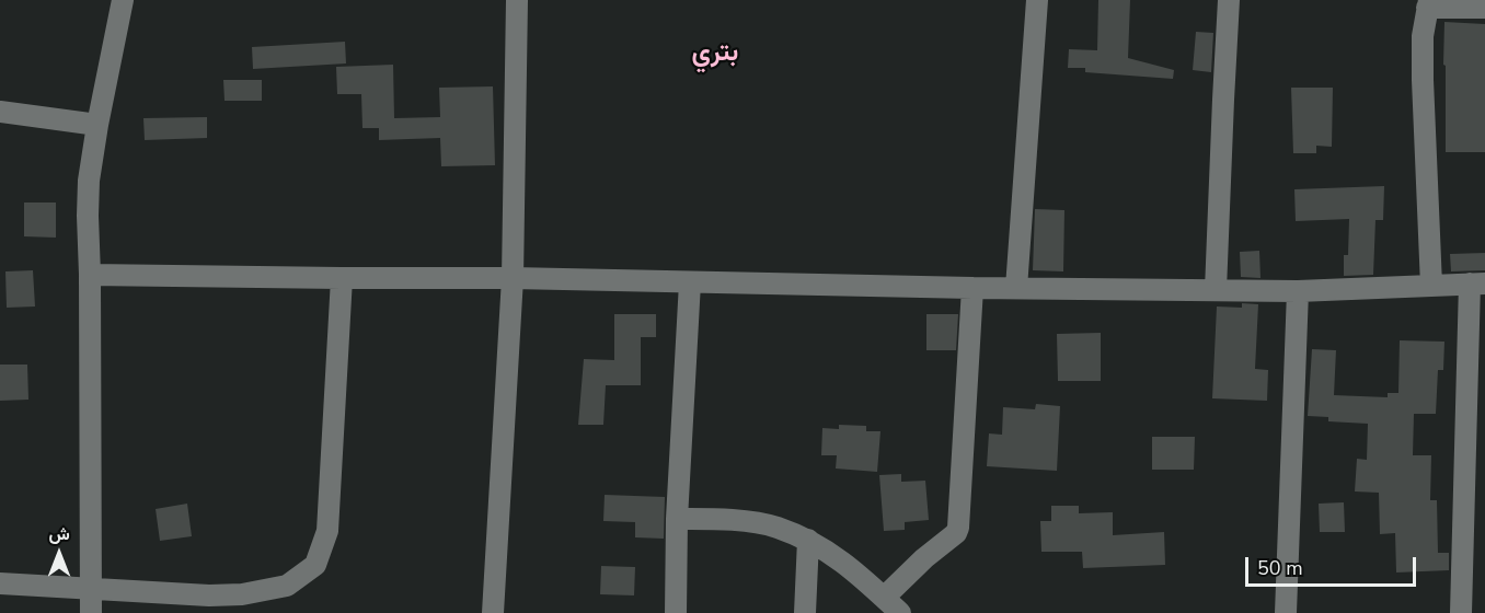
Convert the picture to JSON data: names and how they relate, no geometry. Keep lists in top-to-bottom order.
{
  "districts": ["بتري"],
  "scale_bar": "50 m",
  "north": "top"
}
